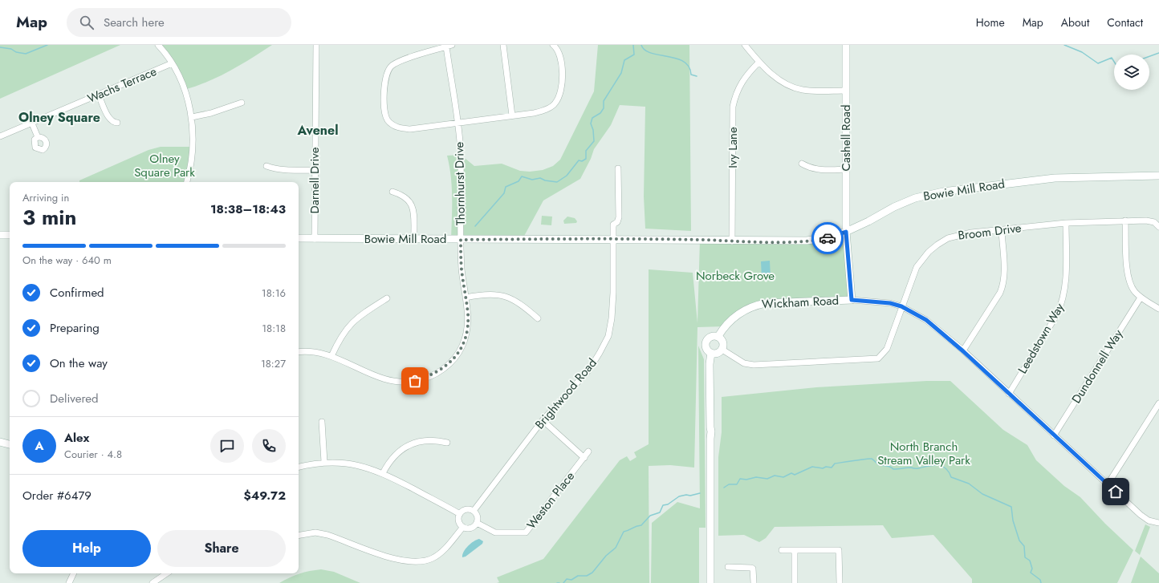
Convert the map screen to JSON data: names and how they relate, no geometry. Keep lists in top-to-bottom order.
{
  "streets": {
    "street": [
      "Wachs Terrace",
      "Cashell Road",
      "Ivy Lane",
      "Darnell Drive",
      "Thornhurst Drive",
      "Bowie Mill Road",
      "Broom Drive",
      "Wickham Road",
      "Leedstown Way",
      "Dundonnell Way",
      "Brightwood Road",
      "Weston Place"
    ]
  },
  "crossings": [
    ["Cashell Road", "Bowie Mill Road"],
    ["Cashell Road", "Wickham Road"],
    ["Ivy Lane", "Bowie Mill Road"],
    ["Darnell Drive", "Bowie Mill Road"],
    ["Thornhurst Drive", "Bowie Mill Road"],
    ["Bowie Mill Road", "Brightwood Road"],
    ["Broom Drive", "Wickham Road"],
    ["Broom Drive", "Leedstown Way"],
    ["Wickham Road", "Leedstown Way"],
    ["Wickham Road", "Dundonnell Way"],
    ["Brightwood Road", "Weston Place"]
  ],
  "districts": ["Olney Square", "Avenel"],
  "parks": ["Olney Square Park", "Norbeck Grove", "North Branch Stream Valley Park"],
  "page": {
    "header": "Map",
    "search": "Search here",
    "nav": [
      "Home",
      "Map",
      "About",
      "Contact"
    ],
    "heading": ["3 min", "Arriving in", "18:38–18:43"],
    "panel": [
      "Alex",
      "Courier · 4.8",
      "Order #6479",
      "$49.72"
    ],
    "bar": "On the way · 640 m",
    "list": [
      ["Confirmed", "18:16"],
      ["Preparing", "18:18"],
      ["On the way", "18:27"],
      "Delivered"
    ],
    "round": "A",
    "buttons": ["Help", "Share"]
  }
}
